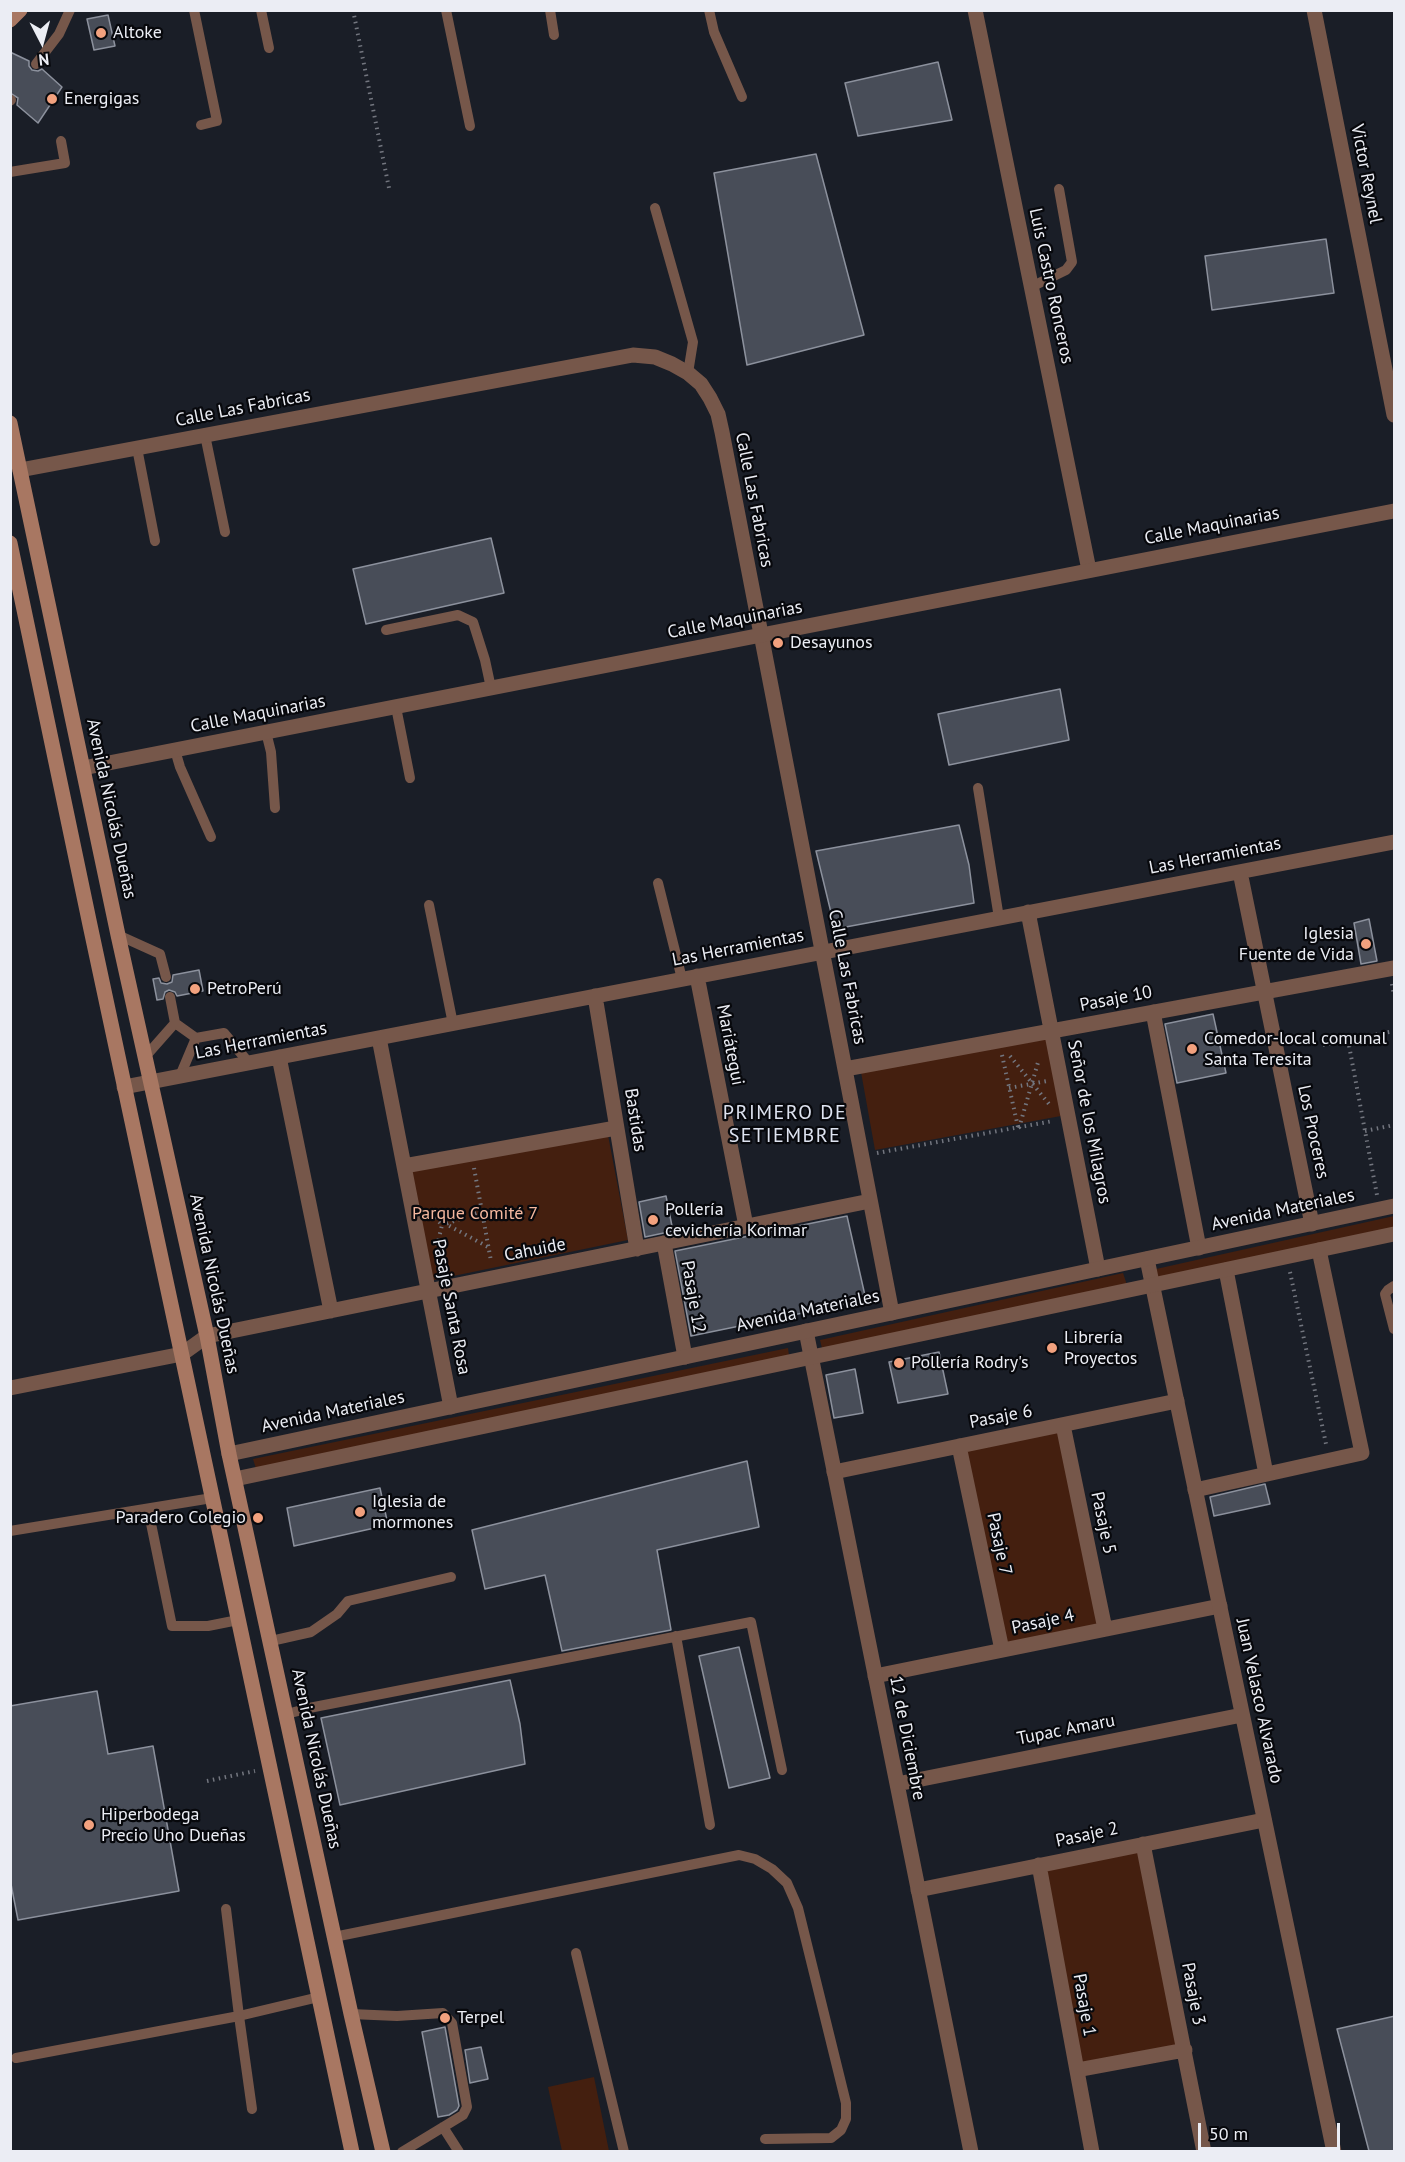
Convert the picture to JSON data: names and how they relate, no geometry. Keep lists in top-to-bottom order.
{
  "streets": {
    "main road": ["Avenida Nicolás Dueñas"],
    "street": [
      "Victor Reynel",
      "Luis Castro Ronceros",
      "Calle Las Fabricas",
      "Calle Maquinarias",
      "Las Herramientas",
      "Pasaje 10",
      "Mariátegui",
      "Bastidas",
      "Señor de los Milagros",
      "Los Proceres",
      "Avenida Materiales",
      "Cahuide",
      "Pasaje 12",
      "Pasaje Santa Rosa",
      "Pasaje 6",
      "Pasaje 5",
      "Pasaje 7",
      "Pasaje 4",
      "Juan Velasco Alvarado",
      "Tupac Amaru",
      "12 de Diciembre",
      "Pasaje 2",
      "Pasaje 3",
      "Pasaje 1"
    ]
  },
  "crossings": [
    ["Luis Castro Ronceros", "Calle Maquinarias"],
    ["Calle Las Fabricas", "Calle Maquinarias"],
    ["Calle Las Fabricas", "Avenida Nicolás Dueñas"],
    ["Calle Las Fabricas", "Las Herramientas"],
    ["Calle Las Fabricas", "Pasaje 10"],
    ["Calle Las Fabricas", "Avenida Materiales"],
    ["Calle Las Fabricas", "Cahuide"],
    ["Calle Maquinarias", "Avenida Nicolás Dueñas"],
    ["Avenida Nicolás Dueñas", "Las Herramientas"],
    ["Avenida Nicolás Dueñas", "Avenida Materiales"],
    ["Avenida Nicolás Dueñas", "Cahuide"],
    ["Las Herramientas", "Mariátegui"],
    ["Las Herramientas", "Bastidas"],
    ["Las Herramientas", "Señor de los Milagros"],
    ["Las Herramientas", "Los Proceres"],
    ["Las Herramientas", "Pasaje Santa Rosa"],
    ["Pasaje 10", "Señor de los Milagros"],
    ["Pasaje 10", "Los Proceres"],
    ["Mariátegui", "Cahuide"],
    ["Bastidas", "Cahuide"],
    ["Señor de los Milagros", "Avenida Materiales"],
    ["Los Proceres", "Avenida Materiales"],
    ["Avenida Materiales", "Pasaje 12"],
    ["Avenida Materiales", "Pasaje Santa Rosa"],
    ["Avenida Materiales", "Juan Velasco Alvarado"],
    ["Avenida Materiales", "12 de Diciembre"],
    ["Cahuide", "Pasaje 12"],
    ["Cahuide", "Pasaje Santa Rosa"],
    ["Pasaje 6", "Pasaje 5"],
    ["Pasaje 6", "Pasaje 7"],
    ["Pasaje 6", "Juan Velasco Alvarado"],
    ["Pasaje 6", "12 de Diciembre"],
    ["Pasaje 5", "Pasaje 4"],
    ["Pasaje 7", "Pasaje 4"],
    ["Pasaje 4", "Juan Velasco Alvarado"],
    ["Pasaje 4", "12 de Diciembre"],
    ["Juan Velasco Alvarado", "Tupac Amaru"],
    ["Juan Velasco Alvarado", "Pasaje 2"],
    ["Tupac Amaru", "12 de Diciembre"],
    ["12 de Diciembre", "Pasaje 2"],
    ["Pasaje 2", "Pasaje 3"],
    ["Pasaje 2", "Pasaje 1"]
  ],
  "districts": ["PRIMERO DE SETIEMBRE"],
  "parks": ["Parque Comité 7"],
  "places": [
    "Altoke",
    "Energigas",
    "Desayunos",
    "Iglesia Fuente de Vida",
    "PetroPerú",
    "Comedor-local comunal Santa Teresita",
    "Pollería cevichería Korimar",
    "Librería Proyectos",
    "Pollería Rodry's",
    "Iglesia de mormones",
    "Paradero Colegio",
    "Hiperbodega Precio Uno Dueñas",
    "Terpel"
  ],
  "scale_bar": "50 m",
  "north": "bottom"
}
